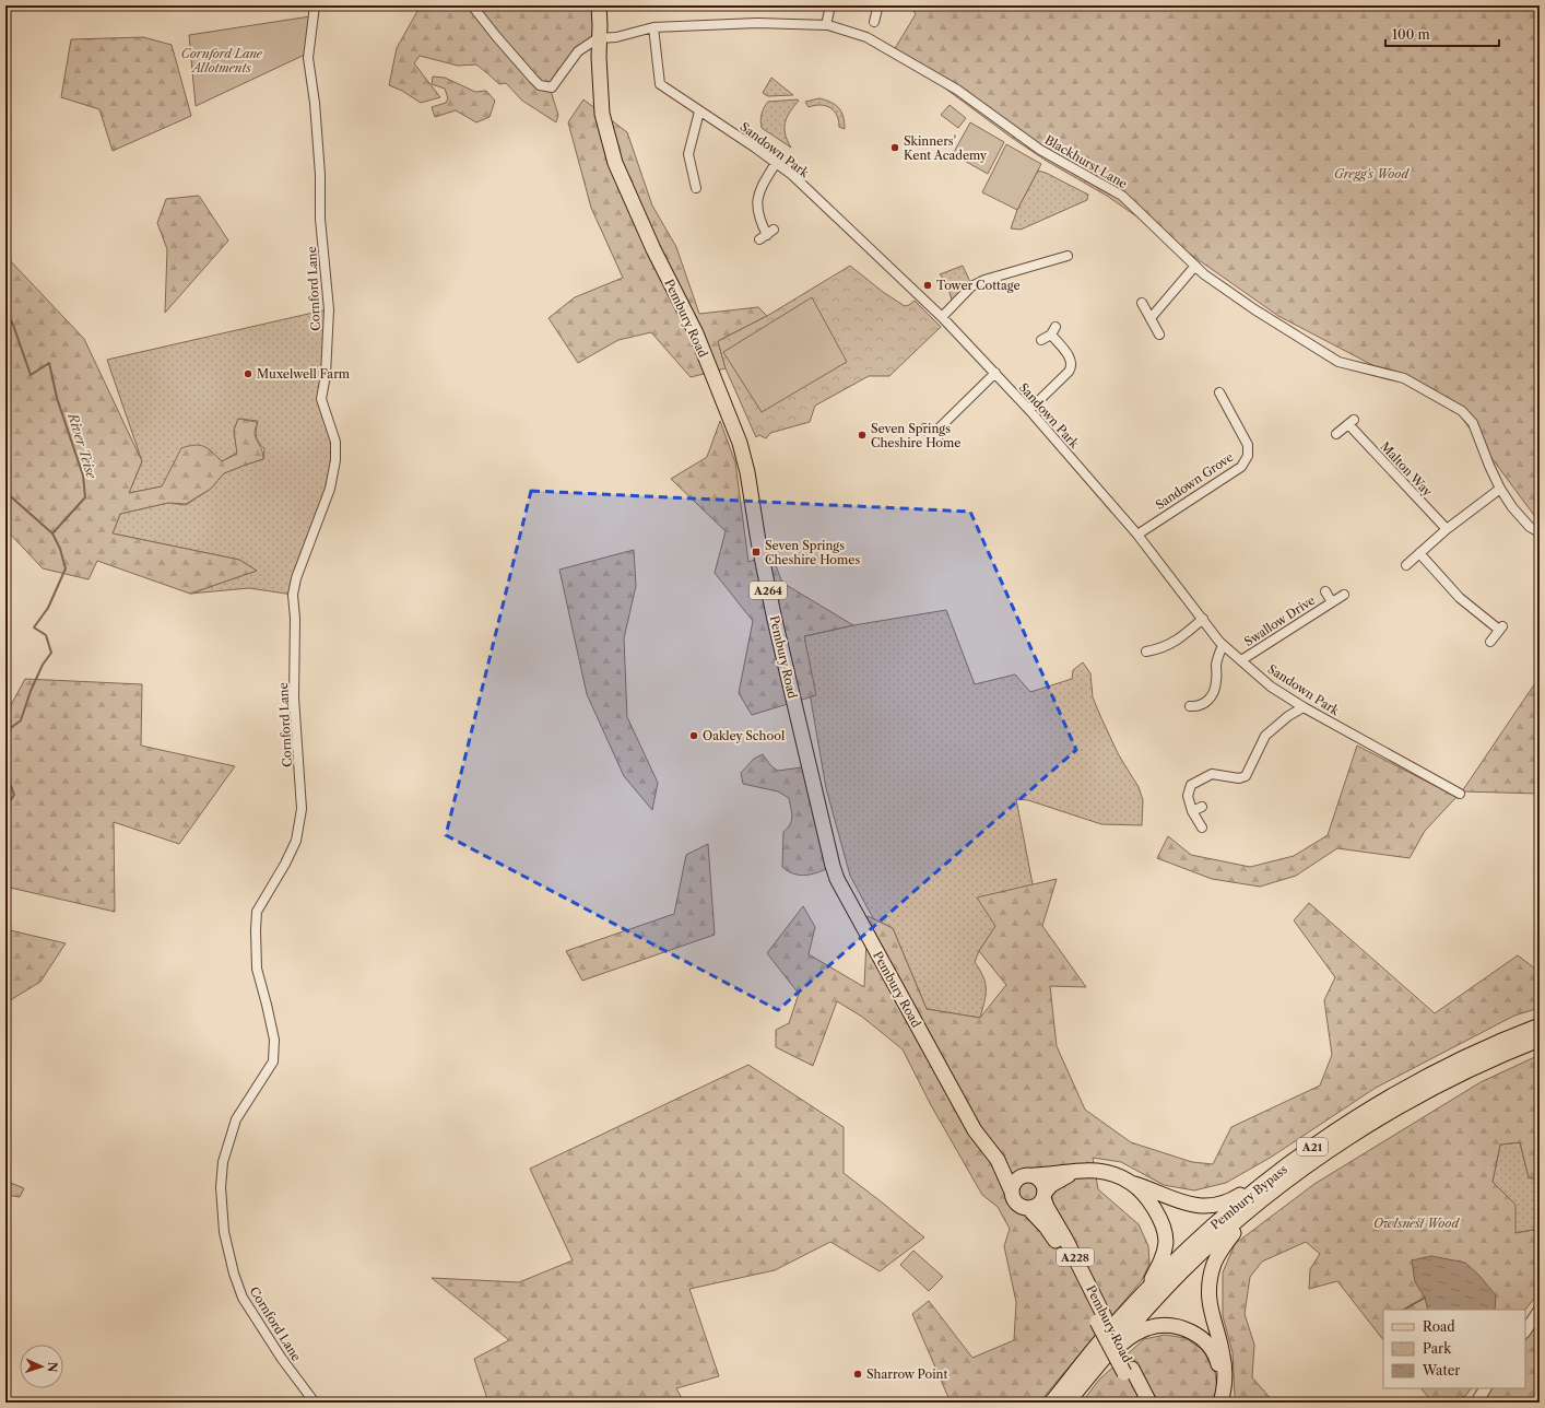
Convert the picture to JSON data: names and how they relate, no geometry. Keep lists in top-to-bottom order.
{
  "streets": {
    "main road": [
      "Pembury Road",
      "A264",
      "A21",
      "Pembury Bypass",
      "A228"
    ],
    "street": [
      "Sandown Park",
      "Blackhurst Lane",
      "Cornford Lane",
      "Malton Way",
      "Sandown Grove",
      "Swallow Drive"
    ]
  },
  "crossings": [
    ["Sandown Park", "Blackhurst Lane"],
    ["Sandown Park", "Sandown Grove"],
    ["Sandown Park", "Swallow Drive"],
    ["Blackhurst Lane", "Pembury Road"],
    ["Pembury Road", "A21"],
    ["A21", "Pembury Bypass"]
  ],
  "water": ["River Teise"],
  "parks": ["Cornford Lane Allotments", "Gregg's Wood", "Owlsnest Wood"],
  "places": {
    "other": [
      "Skinners' Kent Academy",
      "Tower Cottage",
      "Muxelwell Farm",
      "Seven Springs Cheshire Home",
      "Oakley School",
      "Sharrow Point"
    ],
    "transit": ["Seven Springs Cheshire Homes"]
  },
  "legend": ["Road", "Park", "Water"],
  "scale_bar": "100 m",
  "north": "right"
}
